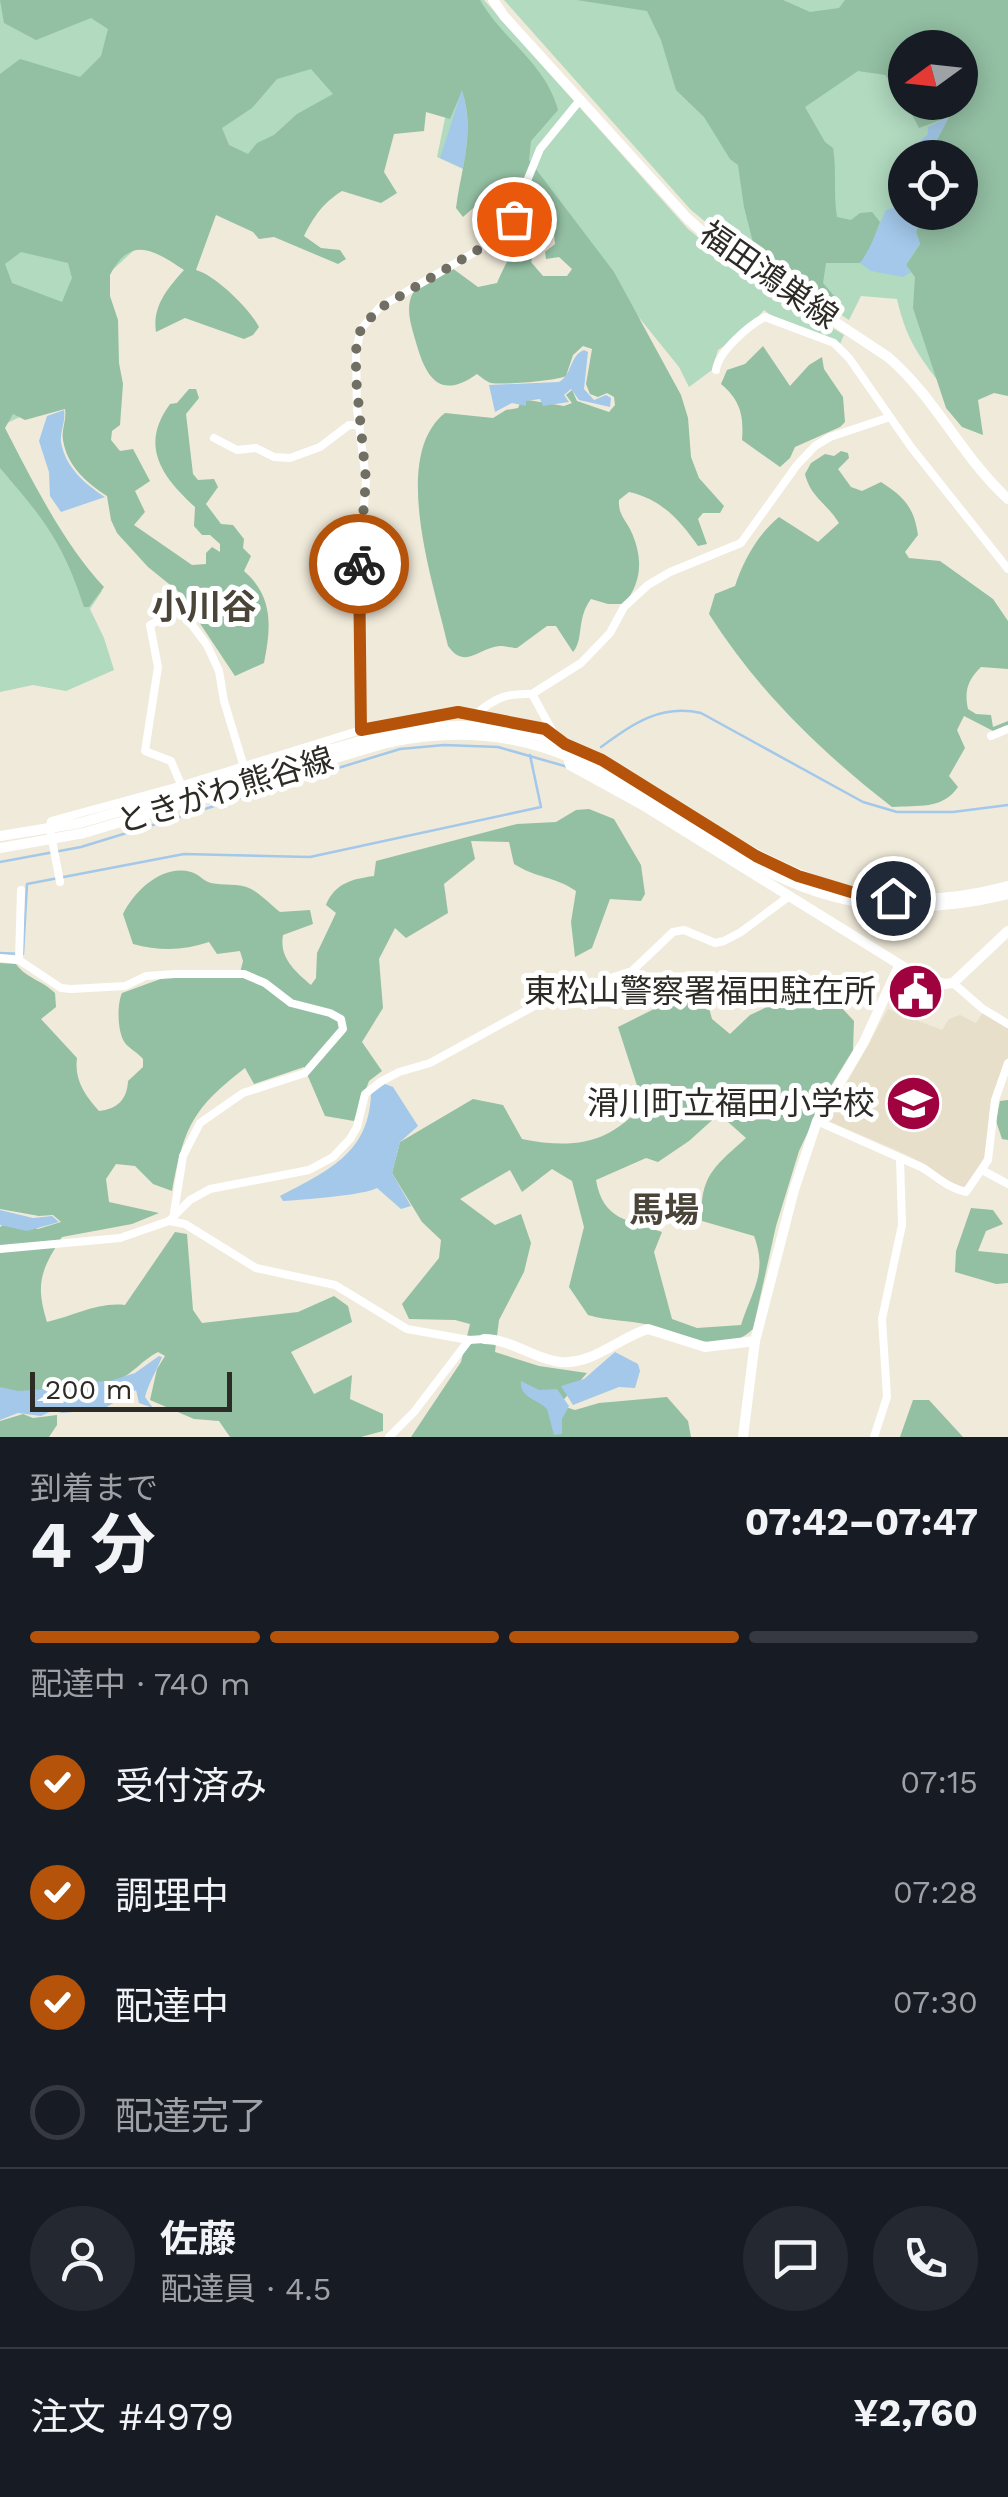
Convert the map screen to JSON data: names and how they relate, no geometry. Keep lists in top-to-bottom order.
{
  "streets": {
    "main road": ["福田鴻巣線", "ときがわ熊谷線"]
  },
  "districts": ["小川谷", "馬場"],
  "places": {
    "public building": ["東松山警察署福田駐在所"],
    "school or university": ["滑川町立福田小学校"]
  },
  "scale_bar": "200 m",
  "north": "left",
  "page": {
    "scale": "200 m",
    "heading": ["4 分", "到着まで", "07:42–07:47"],
    "panel": [
      "佐藤",
      "配達員 · 4.5",
      "注文 #4979",
      "¥2,760"
    ],
    "bar": "配達中 · 740 m",
    "list": [
      ["受付済み", "07:15"],
      ["調理中", "07:28"],
      ["配達中", "07:30"],
      "配達完了"
    ]
  }
}
